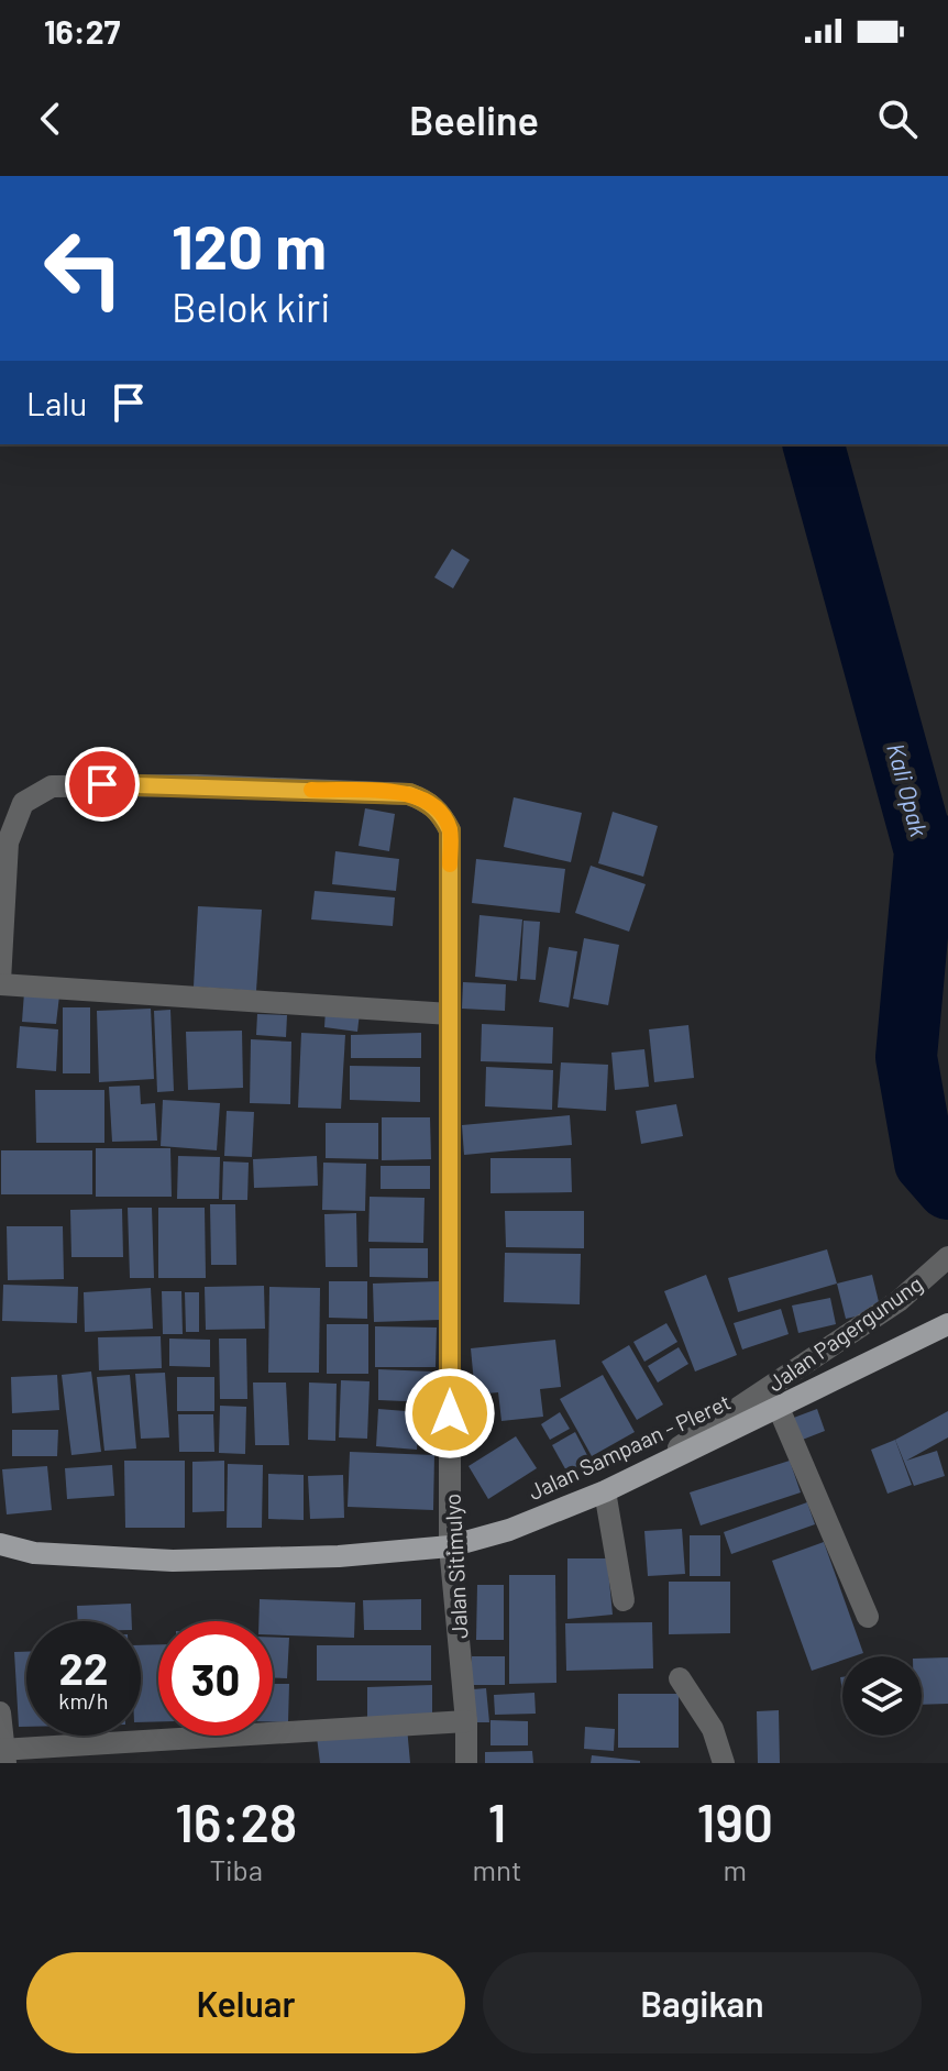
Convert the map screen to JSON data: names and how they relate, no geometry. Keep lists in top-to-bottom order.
{
  "streets": {
    "main road": ["Jalan Sampaan - Pleret"],
    "street": ["Jalan Pagergunung", "Jalan Sitimulyo"]
  },
  "crossings": [
    ["Jalan Pagergunung", "Jalan Sampaan - Pleret"],
    ["Jalan Sampaan - Pleret", "Jalan Sitimulyo"]
  ],
  "water": ["Kali Opak"],
  "page": {
    "status": "16:27",
    "header": "Beeline",
    "turn": ["120 m", "Belok kiri"],
    "then": "Lalu",
    "speed": "22 km/h",
    "limit": "30",
    "eta": [
      "16:28",
      "Tiba",
      "1",
      "mnt",
      "190",
      "m"
    ],
    "buttons": ["Keluar", "Bagikan"]
  }
}
